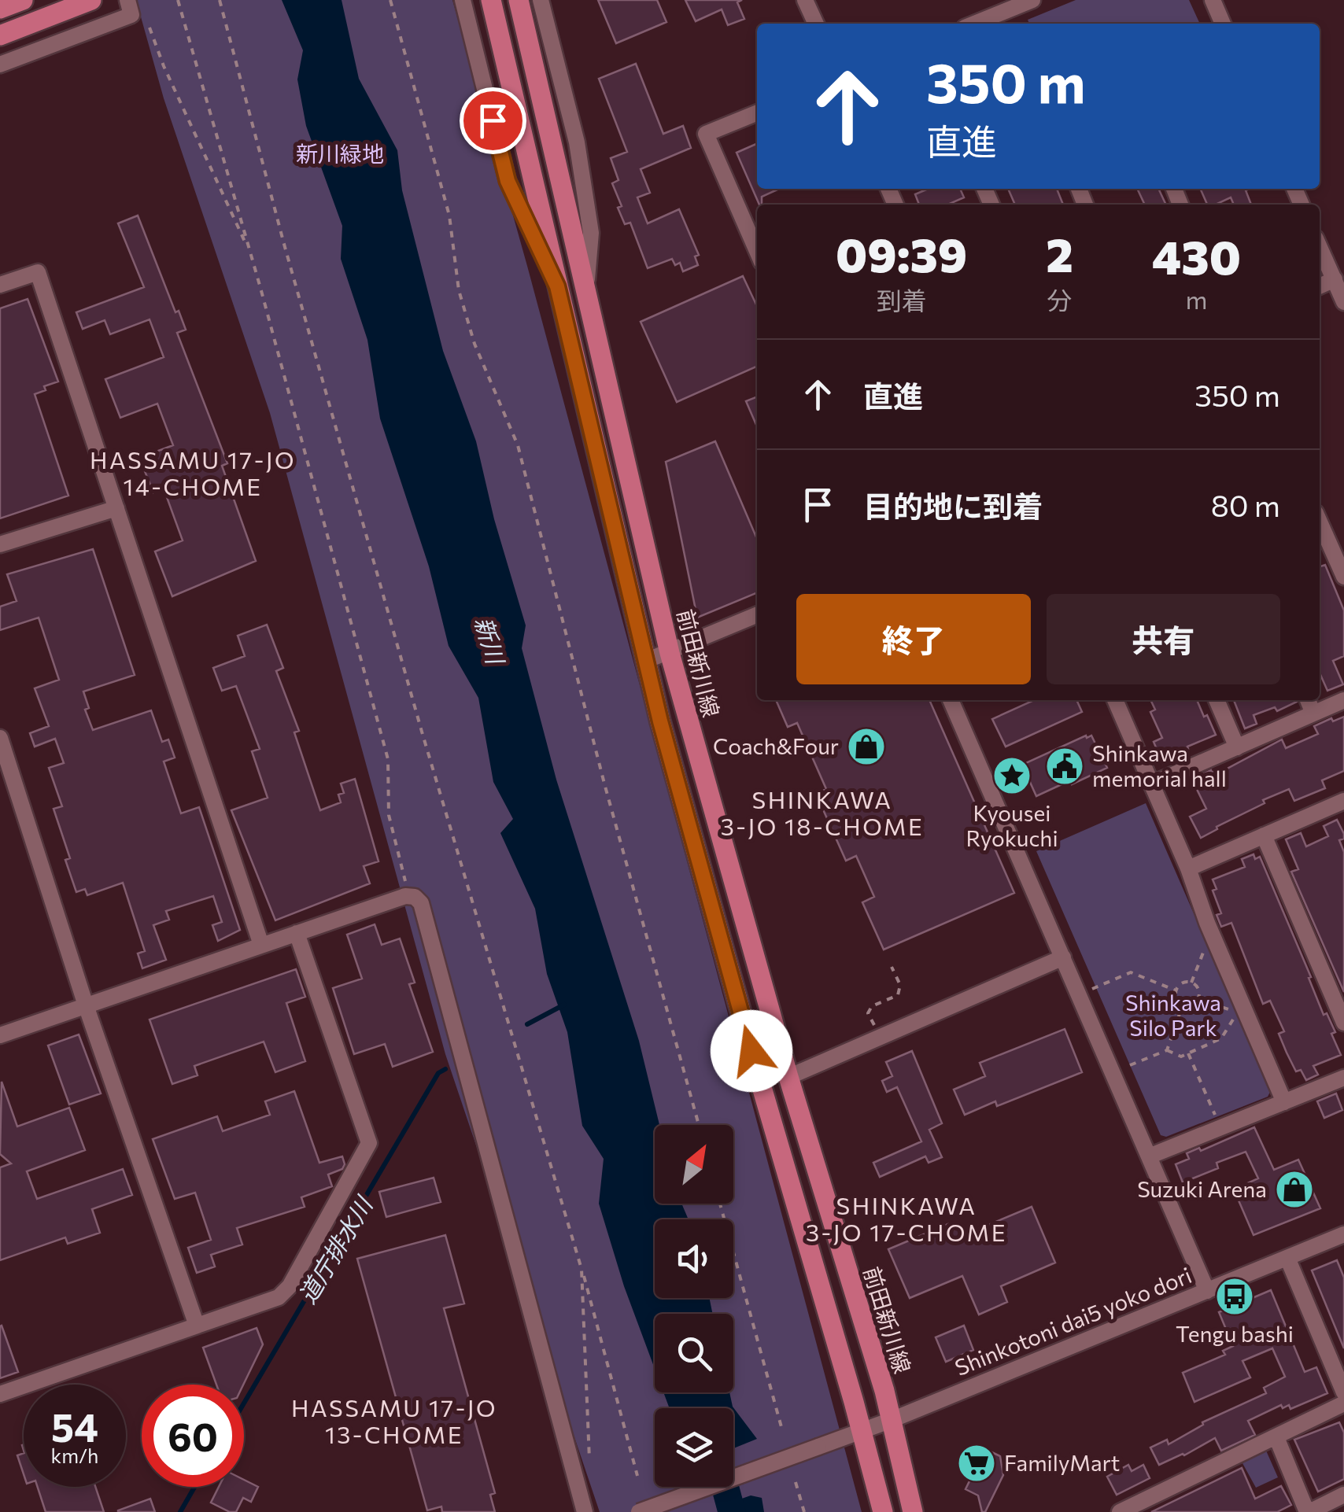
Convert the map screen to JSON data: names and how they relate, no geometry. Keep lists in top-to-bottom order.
{
  "streets": {
    "main road": ["前田新川線"],
    "street": ["Shinkotoni dai5 yoko dori"]
  },
  "crossings": [
    ["前田新川線", "Shinkotoni dai5 yoko dori"]
  ],
  "districts": [
    "HASSAMU 17-JO 14-CHOME",
    "SHINKAWA 3-JO 18-CHOME",
    "SHINKAWA 3-JO 17-CHOME",
    "HASSAMU 17-JO 13-CHOME"
  ],
  "water": ["新川", "道庁排水川"],
  "parks": ["新川緑地", "Shinkawa Silo Park"],
  "places": {
    "shop": ["Coach&Four", "Suzuki Arena"],
    "public building": ["Shinkawa memorial hall"],
    "place": ["Kyousei Ryokuchi"],
    "bus stop": ["Tengu bashi"],
    "supermarket": ["FamilyMart"]
  },
  "north": "top right",
  "page": {
    "turn": ["350 m", "直進"],
    "eta": [
      "09:39",
      "到着",
      "2",
      "分",
      "430",
      "m"
    ],
    "list": [
      {
        "name": "直進",
        "value": "350 m"
      },
      {
        "name": "目的地に到着",
        "value": "80 m"
      }
    ],
    "buttons": ["終了", "共有"],
    "speed": "54 km/h",
    "limit": "60"
  }
}
